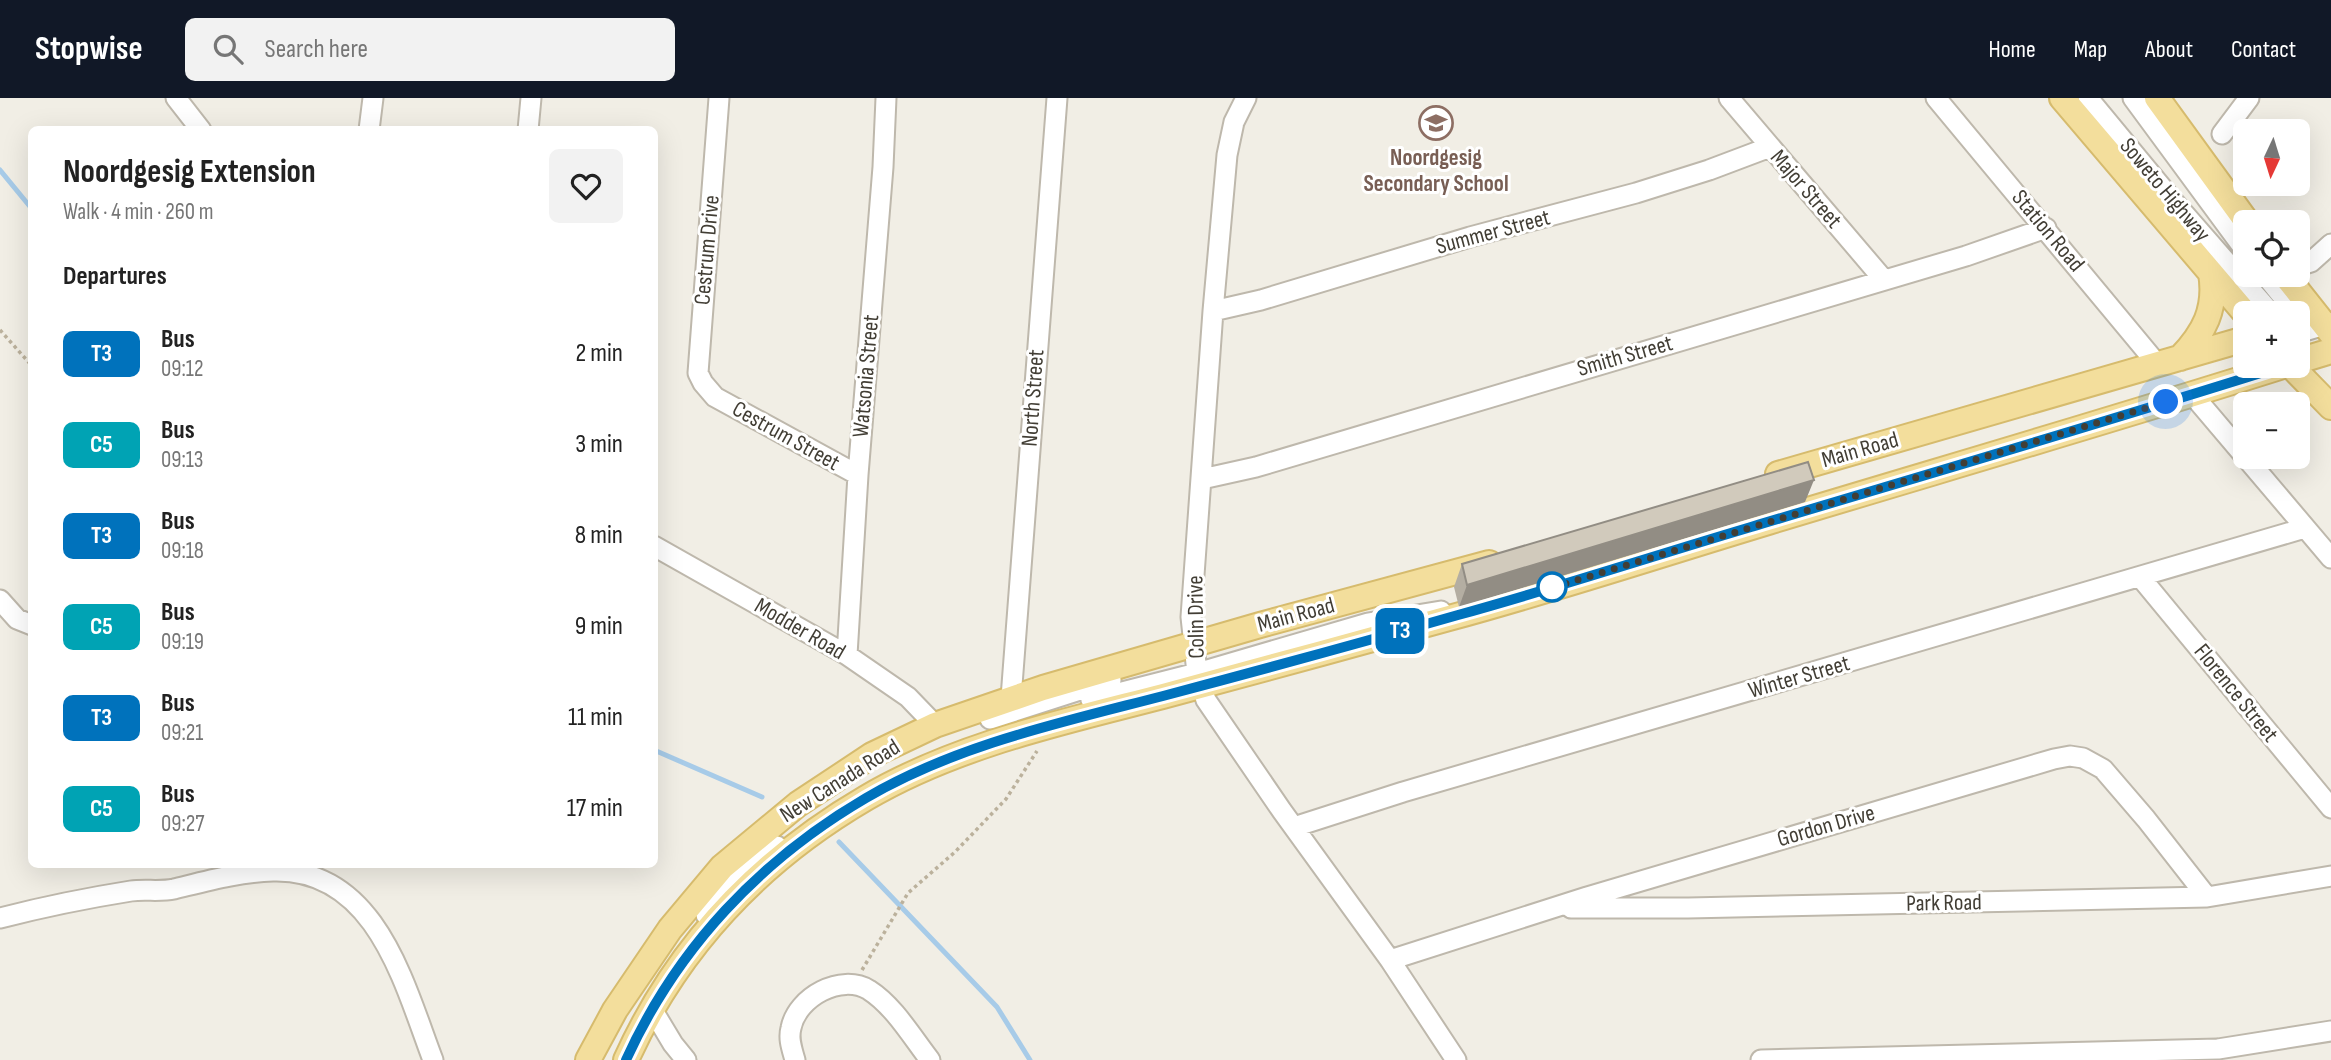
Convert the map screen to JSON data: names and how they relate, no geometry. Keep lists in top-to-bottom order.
{
  "streets": {
    "main road": ["Soweto Highway", "Main Road", "New Canada Road"],
    "street": [
      "Major Street",
      "Station Road",
      "Summer Street",
      "Cestrum Drive",
      "Smith Street",
      "Watsonia Street",
      "North Street",
      "Cestrum Street",
      "Colin Drive",
      "Modder Road",
      "Winter Street",
      "Florence Street",
      "Gordon Drive",
      "Park Road"
    ]
  },
  "crossings": [
    ["Major Street", "Summer Street"],
    ["Major Street", "Smith Street"],
    ["Station Road", "Smith Street"],
    ["Station Road", "Main Road"],
    ["Summer Street", "Colin Drive"],
    ["Cestrum Drive", "Cestrum Street"],
    ["Smith Street", "Colin Drive"],
    ["Watsonia Street", "Cestrum Street"],
    ["Watsonia Street", "Modder Road"],
    ["North Street", "New Canada Road"],
    ["Main Road", "Colin Drive"],
    ["Main Road", "New Canada Road"],
    ["Colin Drive", "Winter Street"],
    ["Colin Drive", "New Canada Road"],
    ["Colin Drive", "Gordon Drive"],
    ["Modder Road", "New Canada Road"],
    ["Winter Street", "Florence Street"],
    ["Gordon Drive", "Park Road"]
  ],
  "places": {
    "school or university": ["Noordgesig Secondary School"]
  },
  "lines": ["bus line T3"],
  "north": "bottom",
  "page": {
    "header": "Stopwise",
    "search": "Search here",
    "nav": [
      "Home",
      "Map",
      "About",
      "Contact"
    ],
    "on_map": "T3",
    "map_buttons": ["+", "−"],
    "heading": [
      ["Noordgesig Extension", "Walk · 4 min · 260 m"],
      "Departures"
    ],
    "list": [
      {
        "mark": "T3",
        "name": "Bus",
        "note": "09:12",
        "value": "2 min"
      },
      {
        "mark": "C5",
        "name": "Bus",
        "note": "09:13",
        "value": "3 min"
      },
      {
        "mark": "T3",
        "name": "Bus",
        "note": "09:18",
        "value": "8 min"
      },
      {
        "mark": "C5",
        "name": "Bus",
        "note": "09:19",
        "value": "9 min"
      },
      {
        "mark": "T3",
        "name": "Bus",
        "note": "09:21",
        "value": "11 min"
      },
      {
        "mark": "C5",
        "name": "Bus",
        "note": "09:27",
        "value": "17 min"
      }
    ]
  }
}
